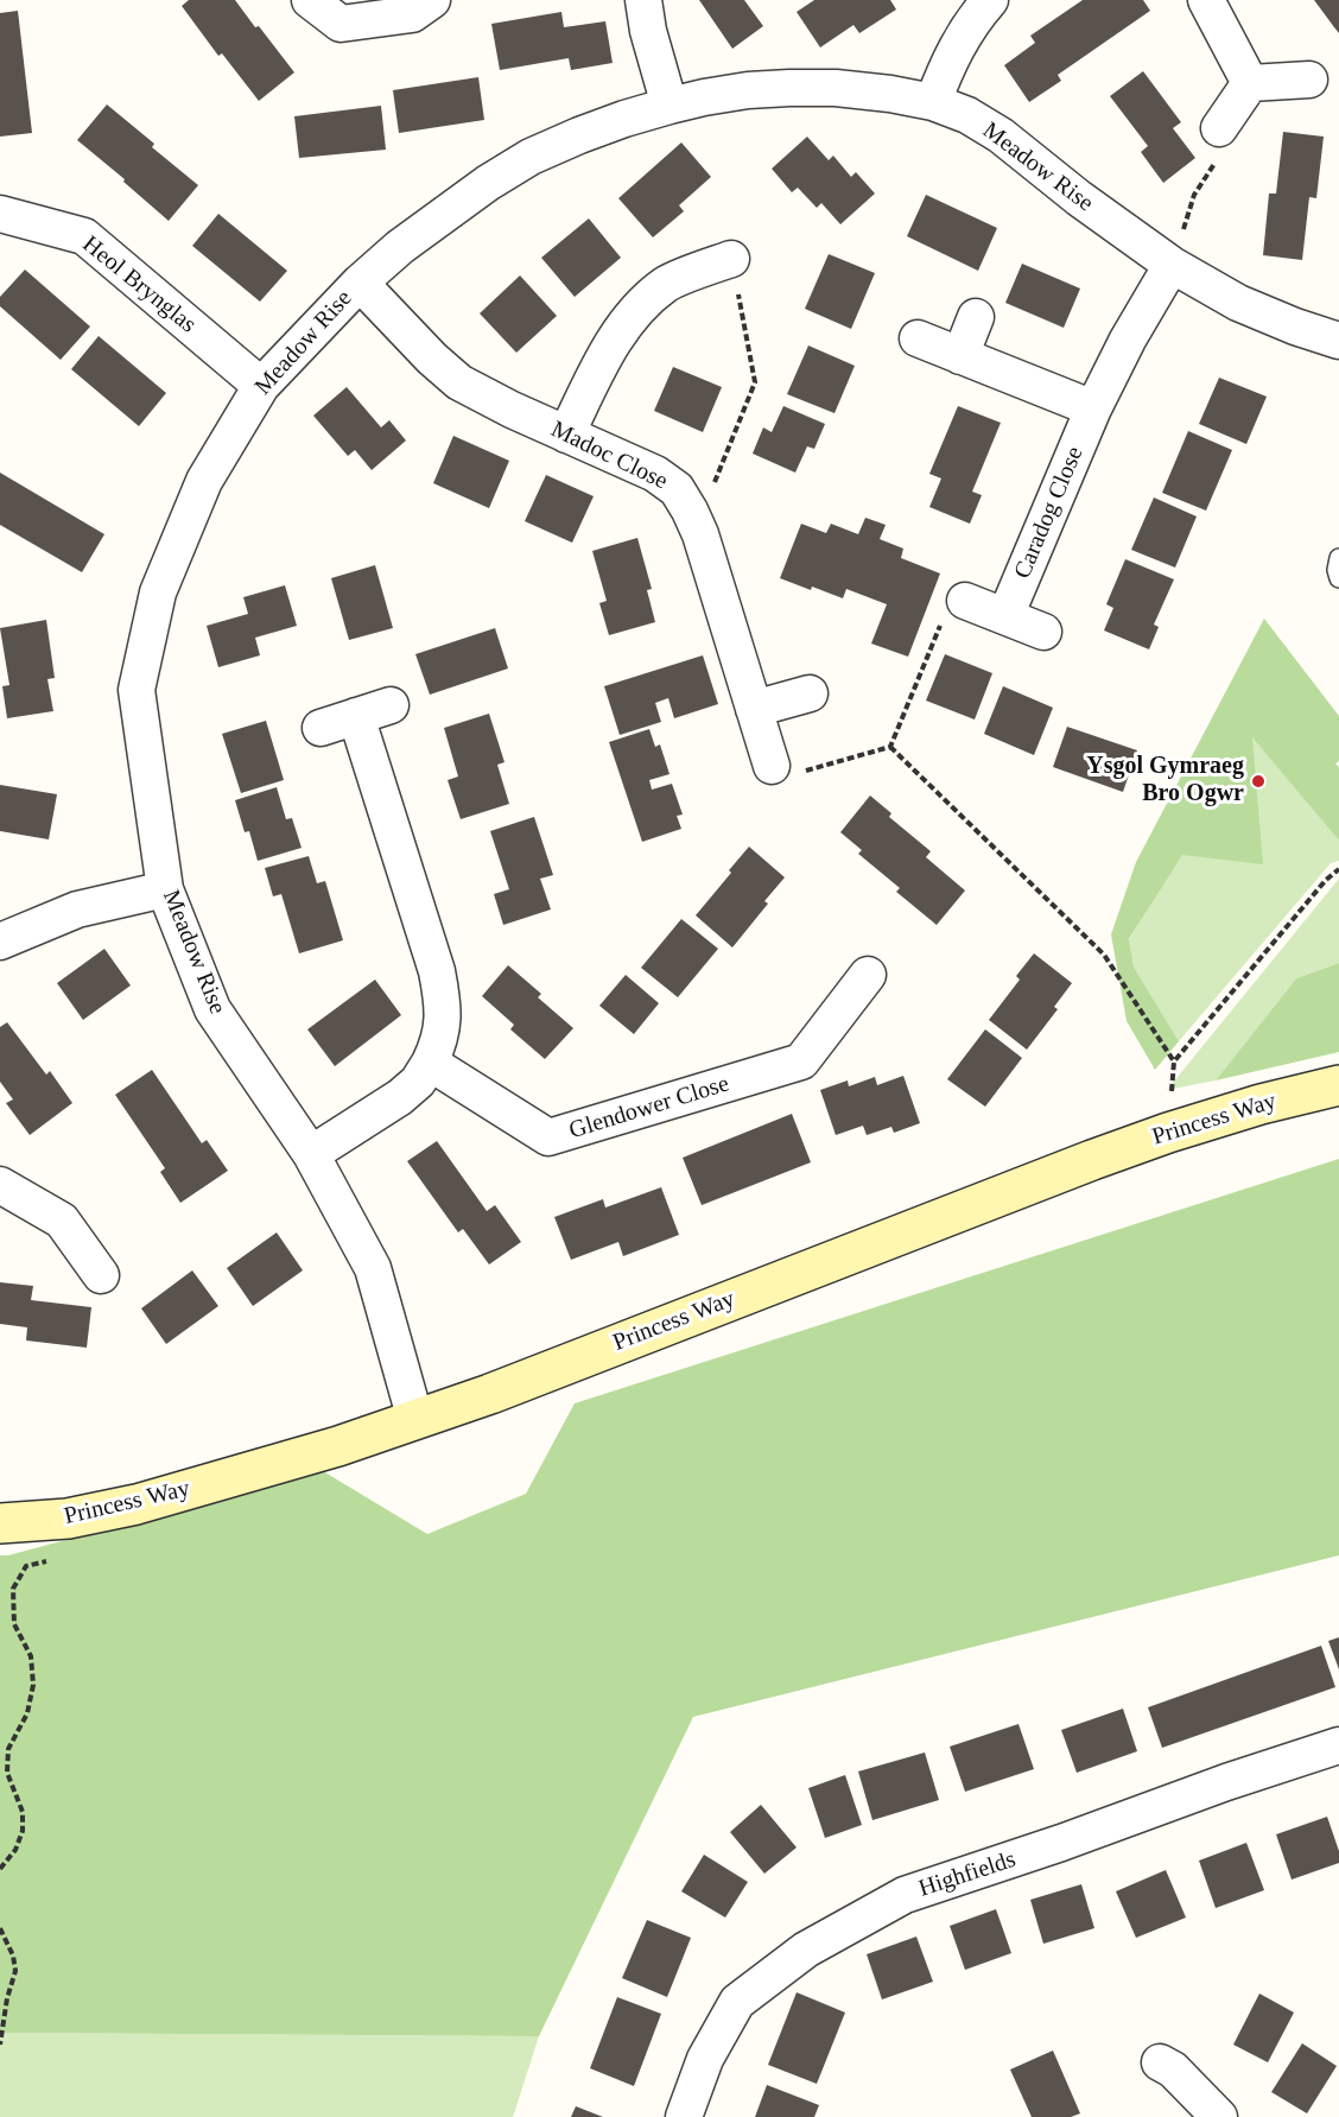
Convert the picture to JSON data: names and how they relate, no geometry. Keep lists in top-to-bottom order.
{
  "streets": {
    "street": [
      "Meadow Rise",
      "Heol Brynglas",
      "Madoc Close",
      "Caradog Close",
      "Glendower Close",
      "Princess Way",
      "Highfields"
    ]
  },
  "crossings": [
    ["Meadow Rise", "Heol Brynglas"],
    ["Meadow Rise", "Madoc Close"],
    ["Meadow Rise", "Caradog Close"],
    ["Meadow Rise", "Princess Way"]
  ],
  "places": ["Ysgol Gymraeg Bro Ogwr"]
}
